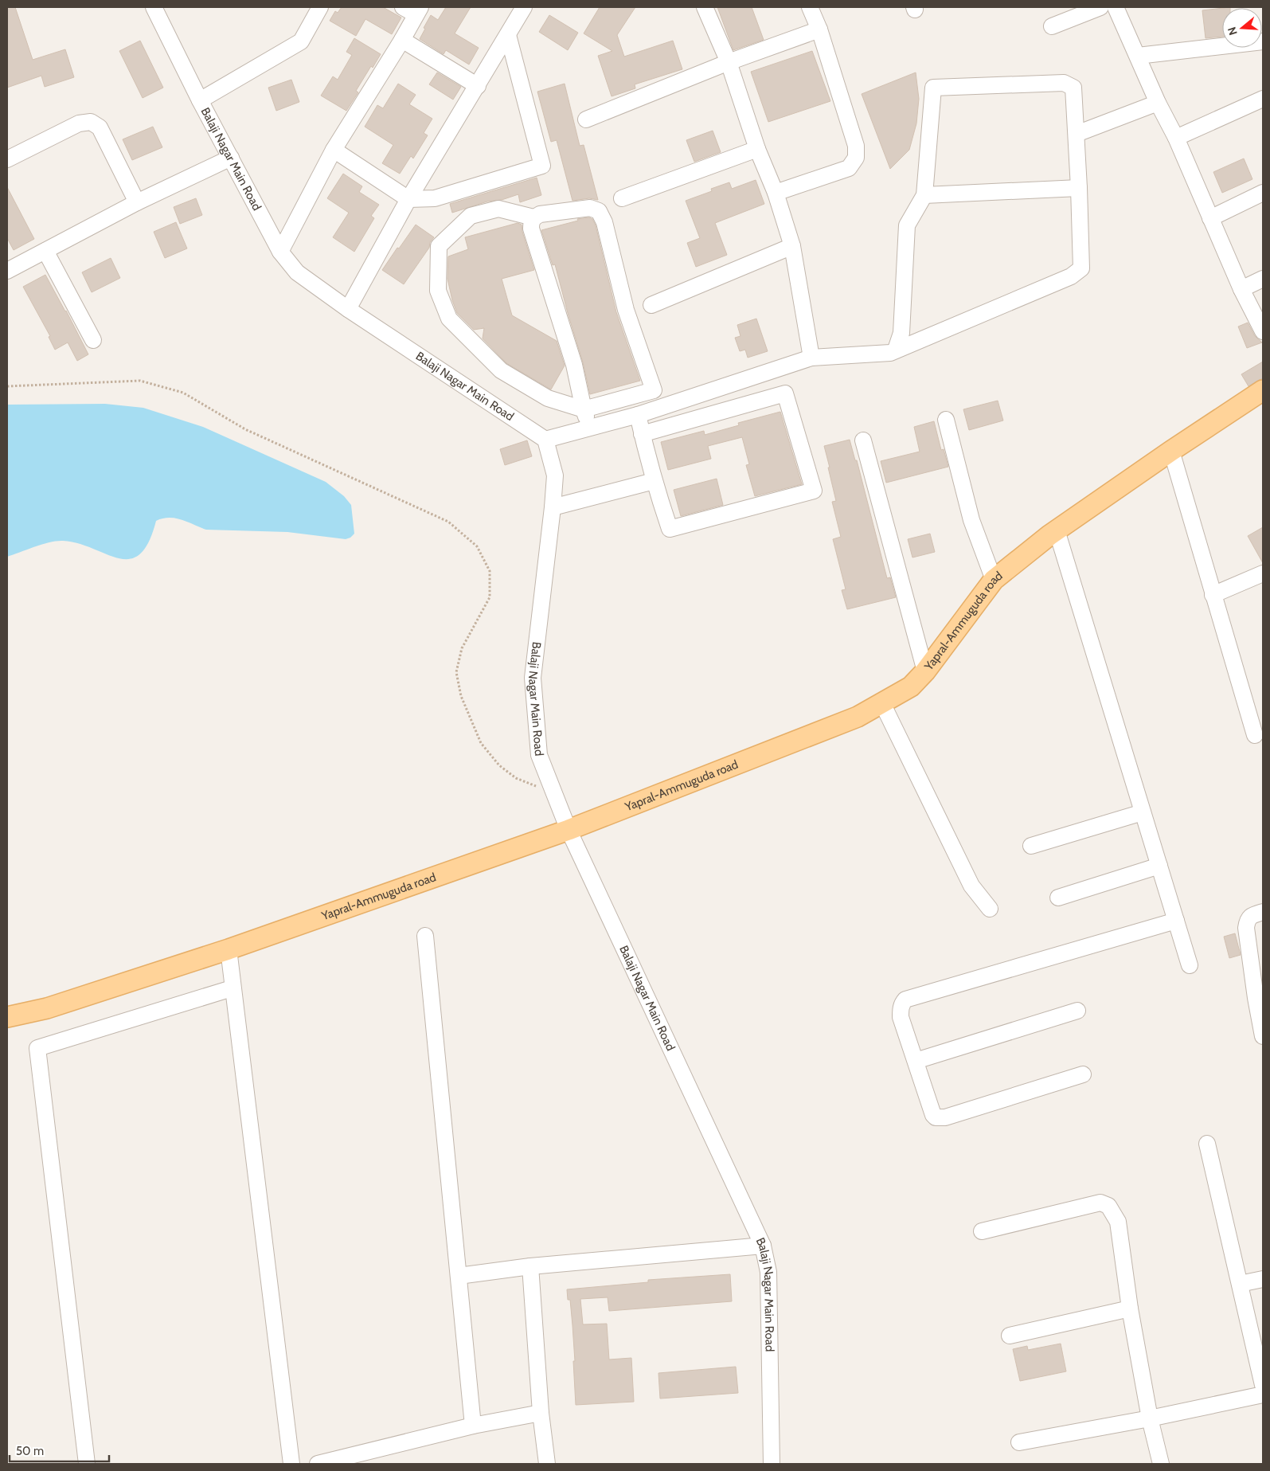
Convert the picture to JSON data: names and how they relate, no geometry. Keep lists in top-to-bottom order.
{
  "streets": {
    "main road": ["Yapral-Ammuguda road"],
    "street": ["Balaji Nagar Main Road"]
  },
  "crossings": [
    ["Balaji Nagar Main Road", "Yapral-Ammuguda road"]
  ],
  "scale_bar": "50 m",
  "north": "left"
}
